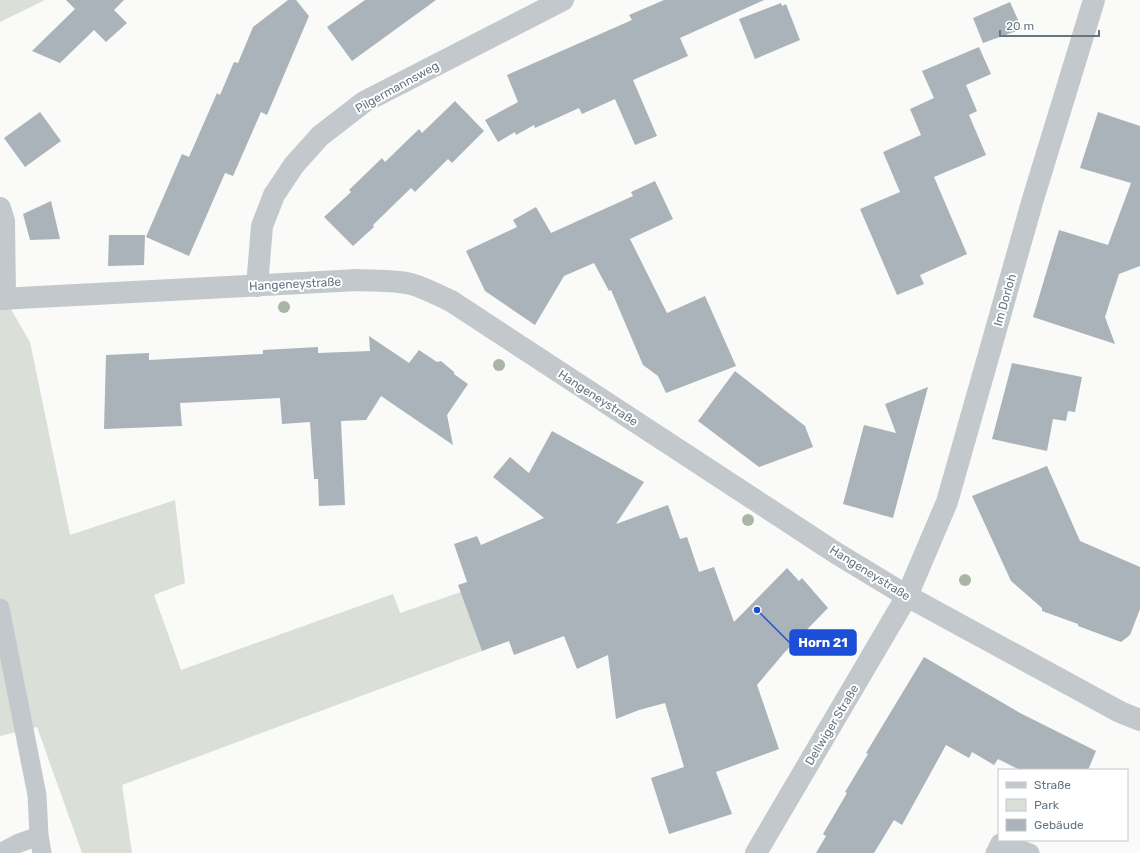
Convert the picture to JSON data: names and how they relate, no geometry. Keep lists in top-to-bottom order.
{
  "streets": {
    "street": [
      "Pilgermannsweg",
      "Hangeneystraße",
      "Im Dorloh",
      "Dellwiger Straße"
    ]
  },
  "crossings": [
    ["Pilgermannsweg", "Hangeneystraße"],
    ["Hangeneystraße", "Im Dorloh"],
    ["Hangeneystraße", "Dellwiger Straße"],
    ["Im Dorloh", "Dellwiger Straße"]
  ],
  "places": ["Horn 21"],
  "legend": ["Straße", "Park", "Gebäude"],
  "scale_bar": "20 m"
}
